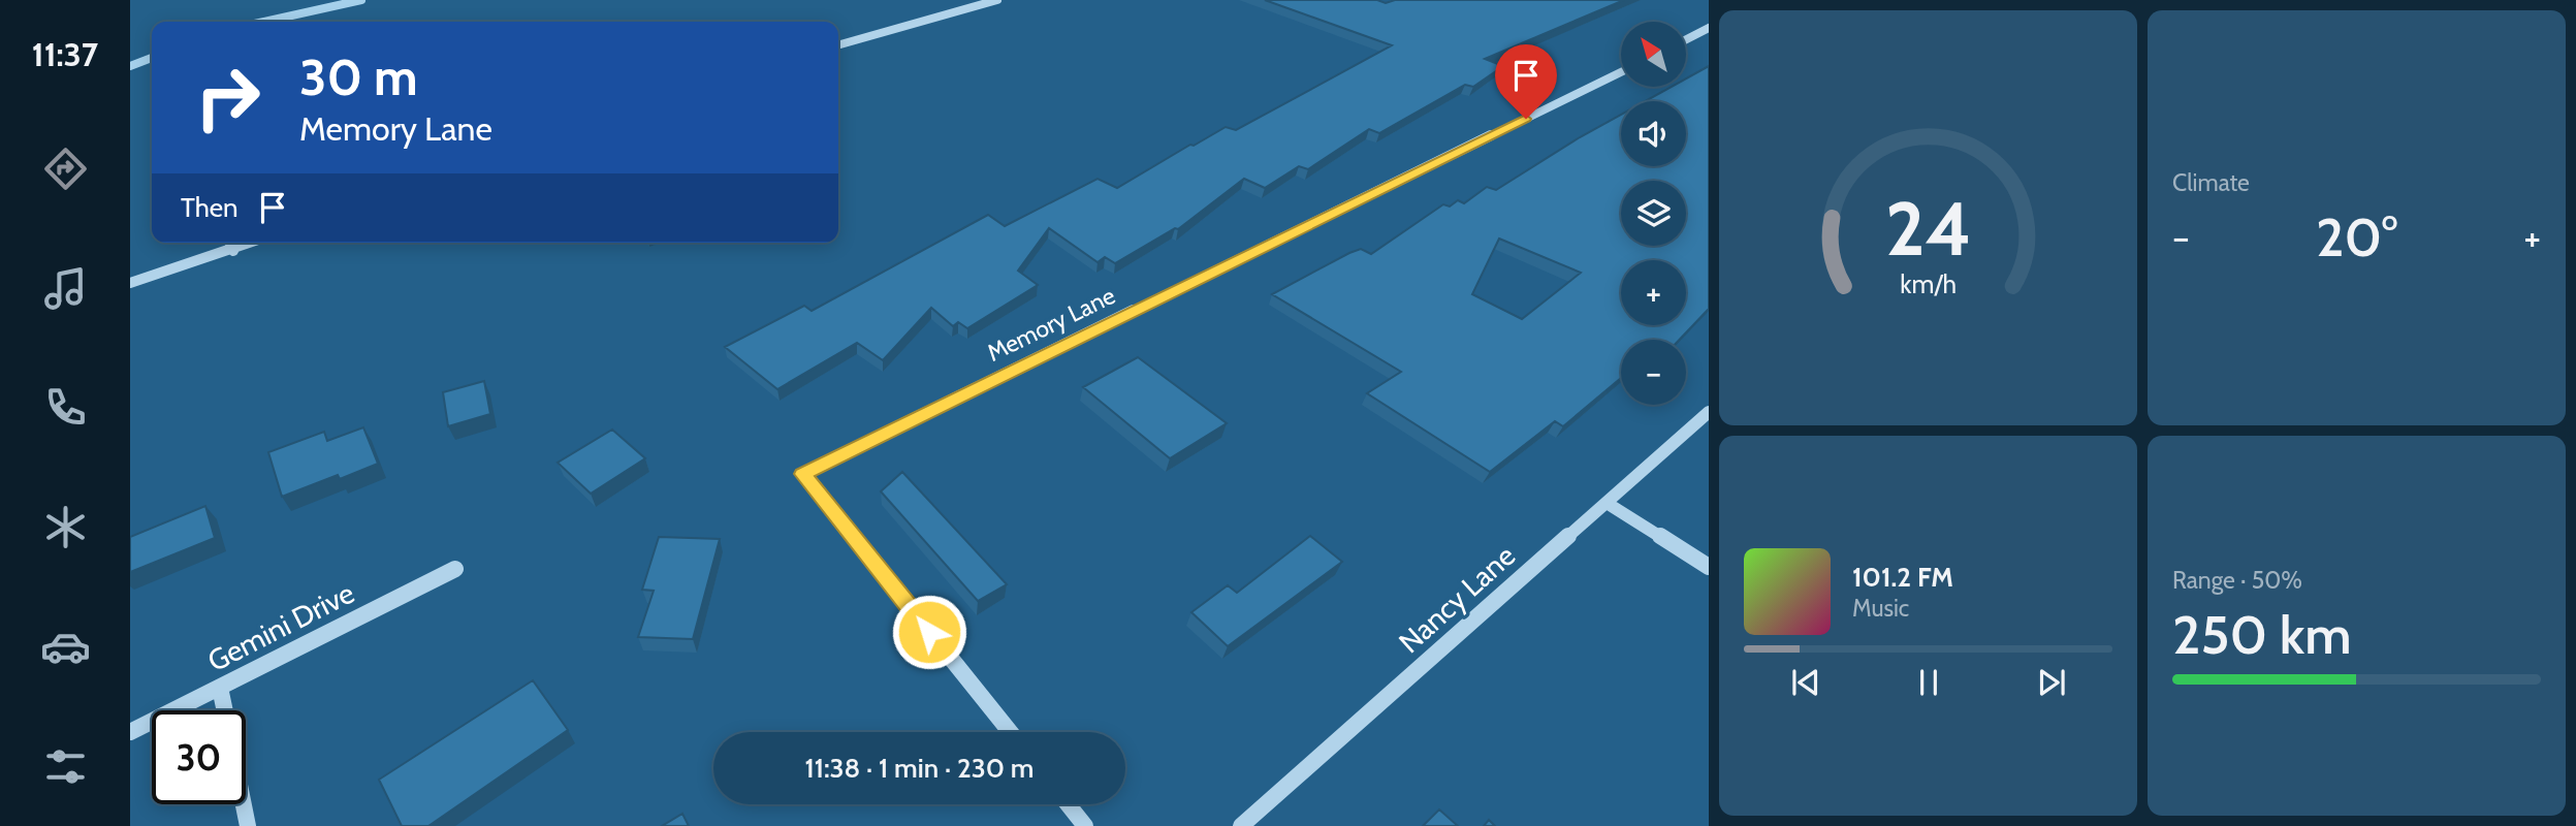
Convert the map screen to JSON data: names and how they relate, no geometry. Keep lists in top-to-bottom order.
{
  "streets": {
    "street": ["Memory Lane", "Nancy Lane", "Gemini Drive"]
  },
  "north": "top left",
  "page": {
    "tabs": "11:37",
    "tile": [
      "Climate",
      ["Range · 50%", "250 km"]
    ],
    "map_buttons": ["+", "−"],
    "turn": ["30 m", "Memory Lane"],
    "then": "Then",
    "heat": ["−", "20°", "+"],
    "song": ["101.2 FM", "Music"],
    "limit": "30",
    "trip": "11:38 · 1 min · 230 m",
    "gauge": ["24", "km/h"]
  }
}
